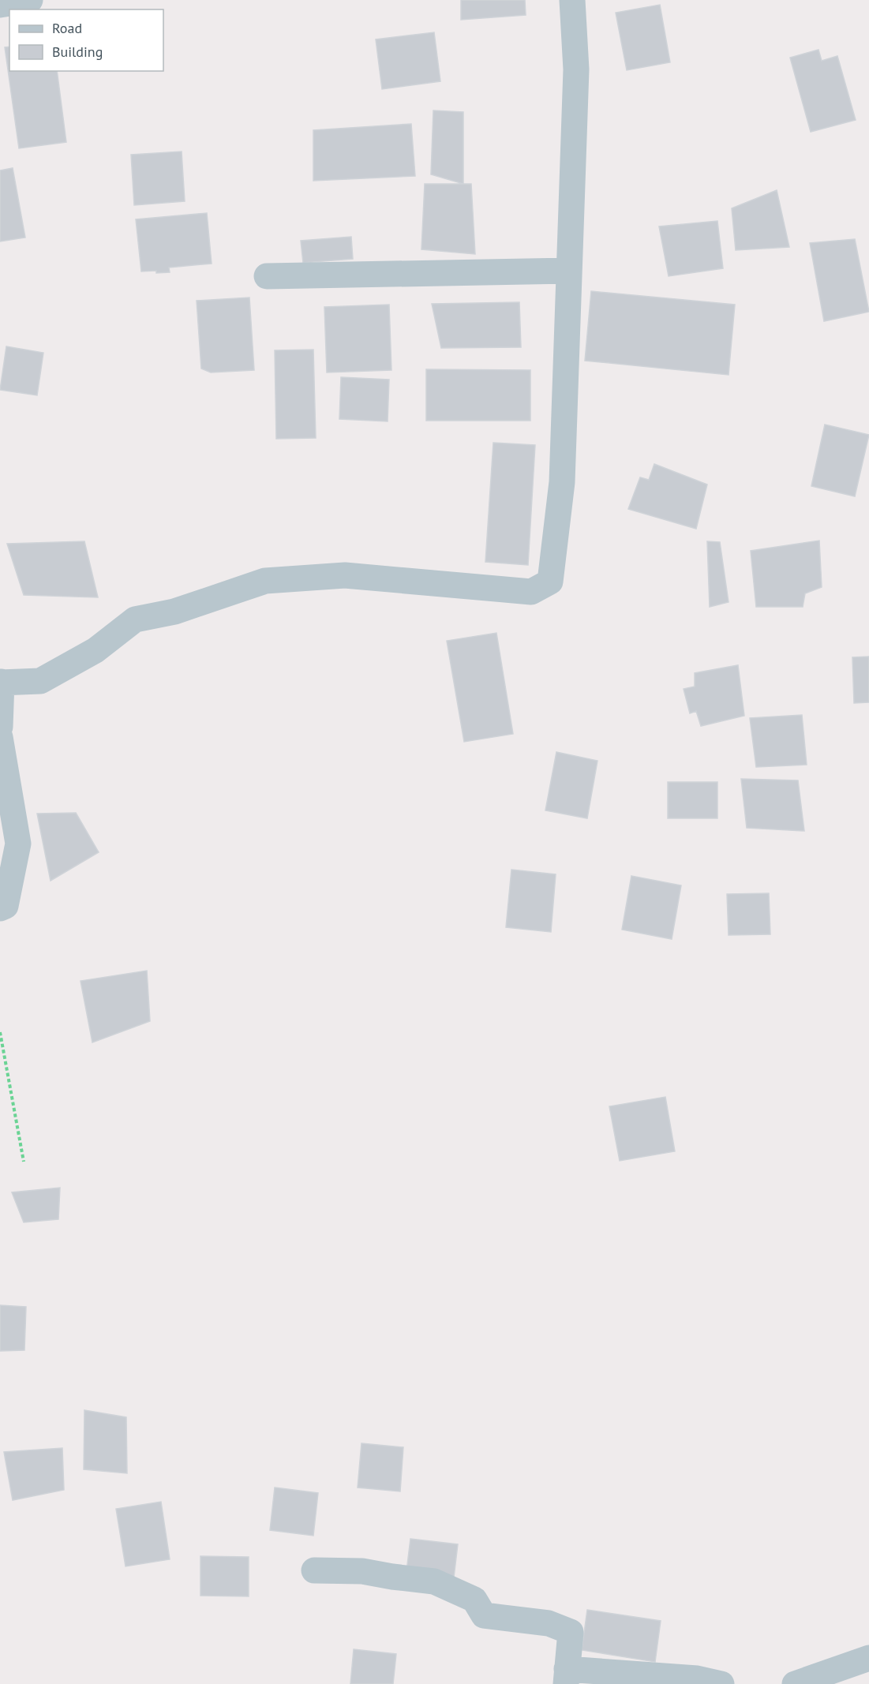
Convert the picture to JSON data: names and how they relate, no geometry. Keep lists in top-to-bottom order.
{
  "legend": ["Road", "Building"]
}
